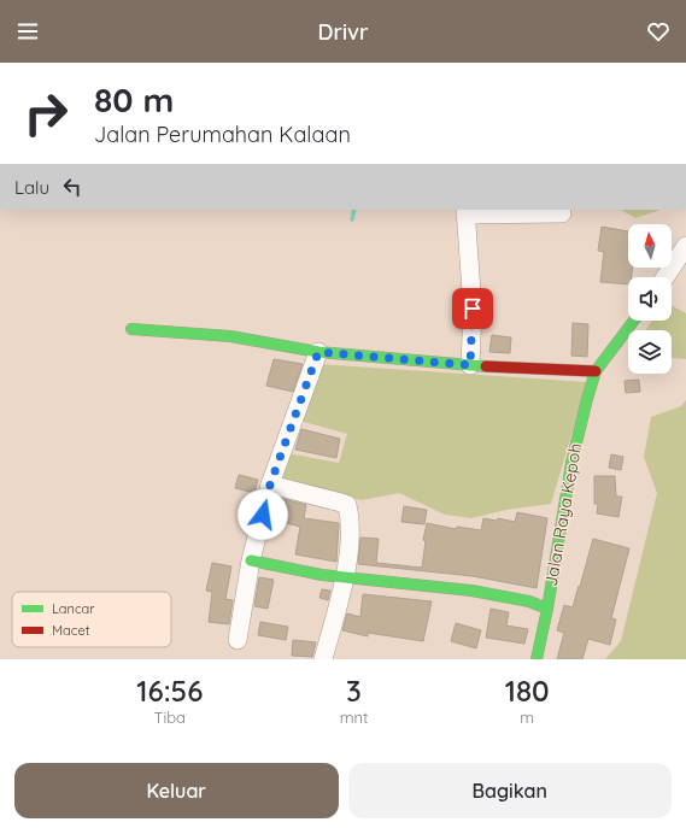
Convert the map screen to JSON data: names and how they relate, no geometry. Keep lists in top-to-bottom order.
{
  "streets": {
    "street": ["Jalan Raya Kepoh"]
  },
  "legend": ["Lancar", "Macet"],
  "north": "top",
  "page": {
    "header": "Drivr",
    "turn": ["80 m", "Jalan Perumahan Kalaan"],
    "then": "Lalu",
    "eta": [
      "16:56",
      "Tiba",
      "3",
      "mnt",
      "180",
      "m"
    ],
    "buttons": ["Keluar", "Bagikan"]
  }
}
